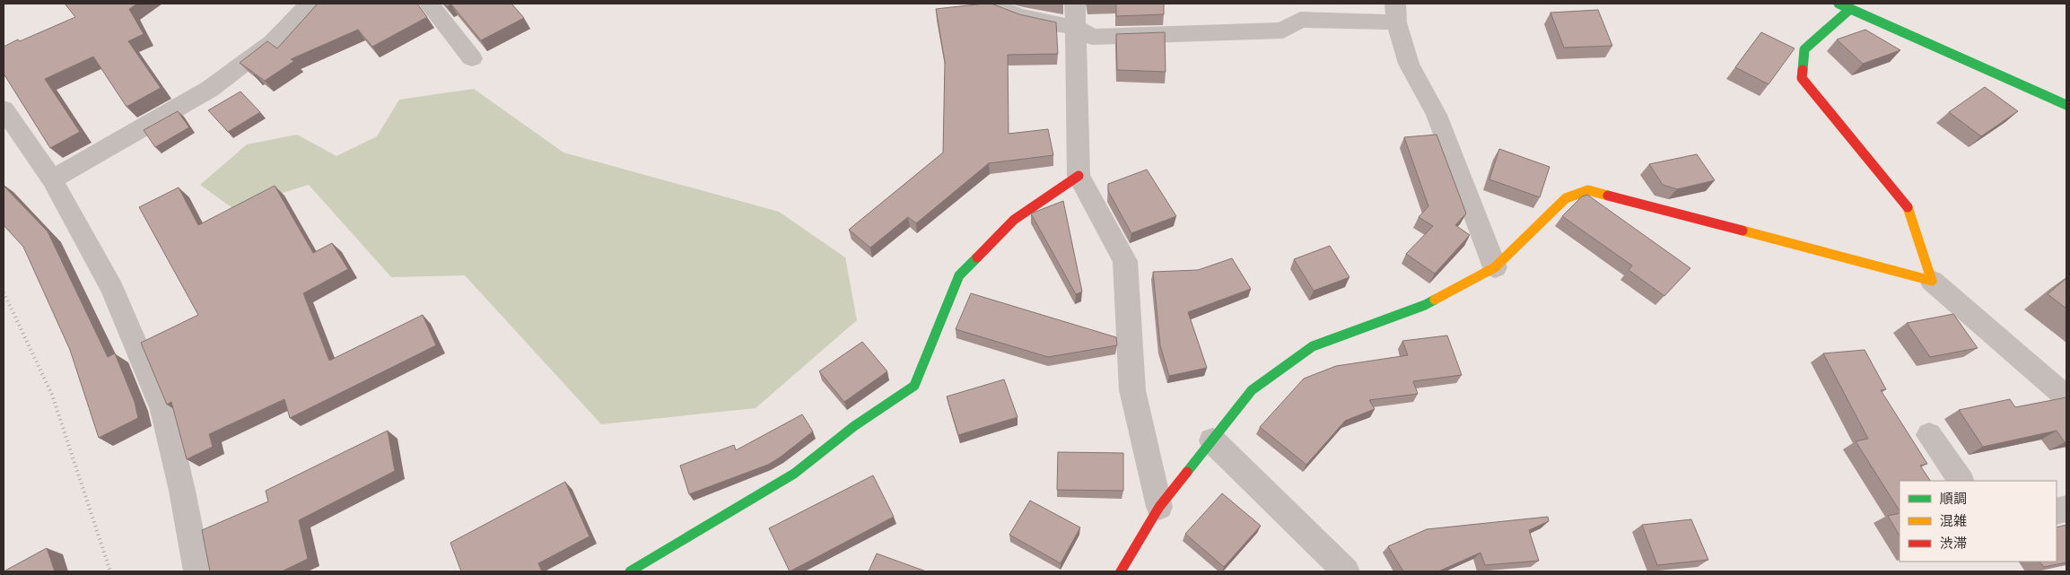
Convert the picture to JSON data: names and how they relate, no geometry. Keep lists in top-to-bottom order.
{
  "legend": ["順調", "混雑", "渋滞"]
}
